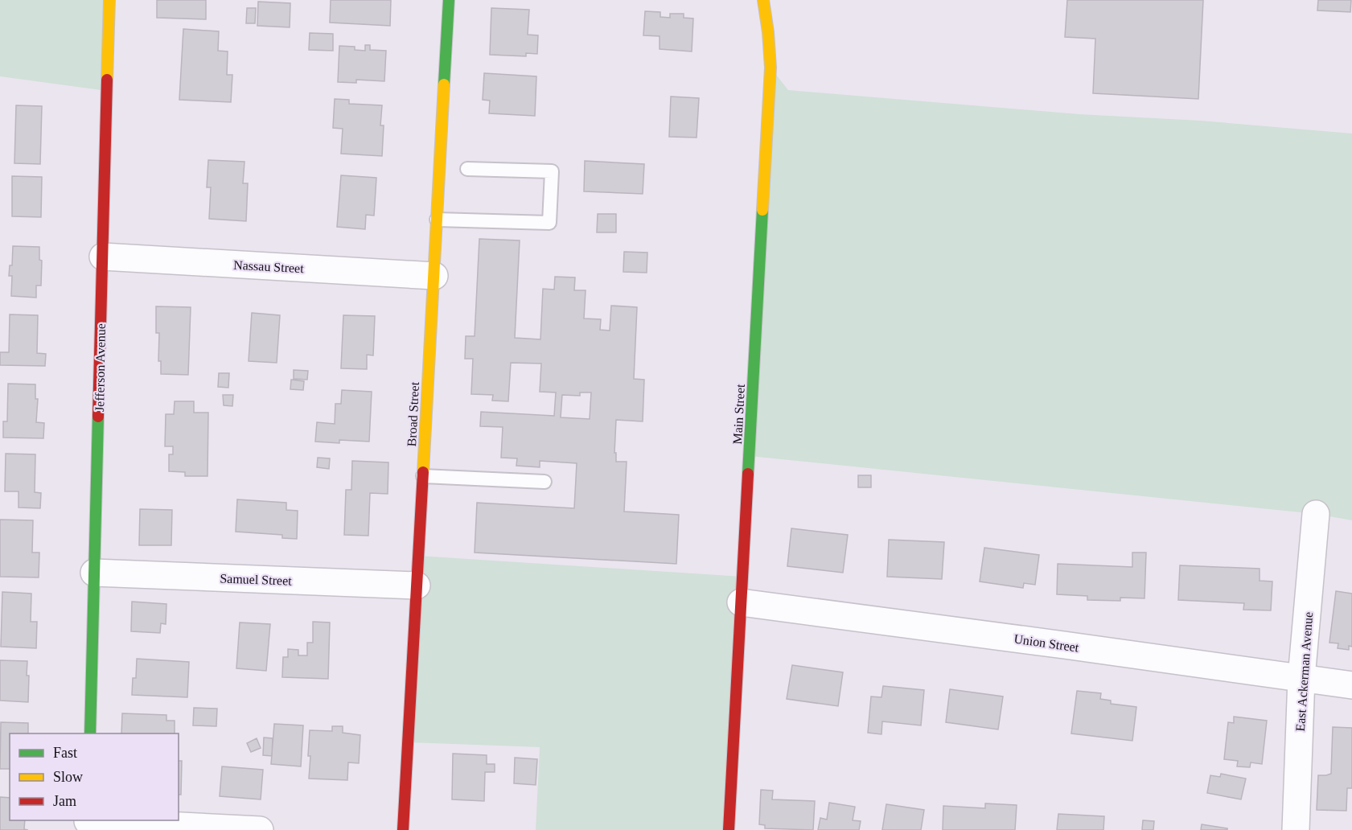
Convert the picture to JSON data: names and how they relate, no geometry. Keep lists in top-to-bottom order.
{
  "streets": {
    "street": [
      "Nassau Street",
      "Jefferson Avenue",
      "Broad Street",
      "Main Street",
      "Samuel Street",
      "Union Street",
      "East Ackerman Avenue"
    ]
  },
  "crossings": [
    ["Nassau Street", "Jefferson Avenue"],
    ["Nassau Street", "Broad Street"],
    ["Jefferson Avenue", "Samuel Street"],
    ["Broad Street", "Samuel Street"],
    ["Main Street", "Union Street"],
    ["Union Street", "East Ackerman Avenue"]
  ],
  "legend": ["Fast", "Slow", "Jam"]
}
